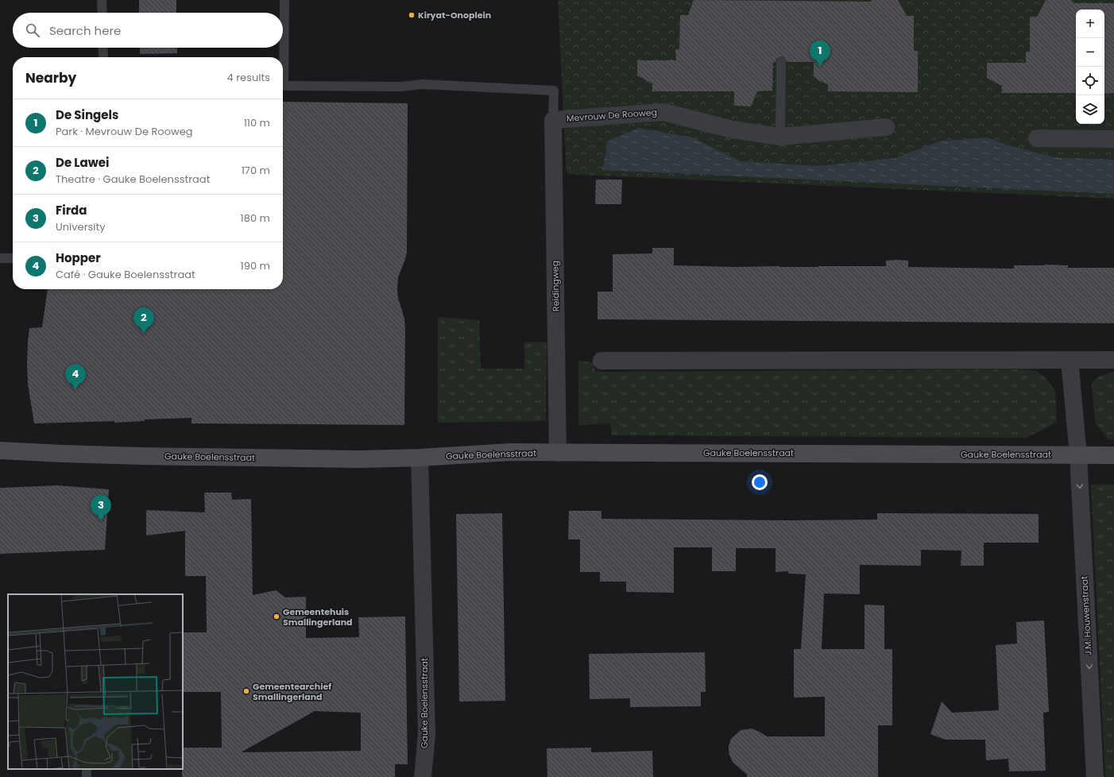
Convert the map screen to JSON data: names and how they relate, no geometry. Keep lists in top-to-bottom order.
{
  "streets": {
    "main road": ["Gauke Boelensstraat"],
    "street": ["Mevrouw De Rooweg", "Reidingweg", "J.M. Houwenstraat"]
  },
  "crossings": [
    ["Mevrouw De Rooweg", "Reidingweg"],
    ["Reidingweg", "Gauke Boelensstraat"],
    ["Gauke Boelensstraat", "J.M. Houwenstraat"]
  ],
  "one_way": ["J.M. Houwenstraat"],
  "places": ["Kiryat-Onoplein", "Gemeentehuis Smallingerland", "Gemeentearchief Smallingerland"],
  "page": {
    "map_buttons": ["+", "−"],
    "search": "Search here",
    "pins": [
      "1",
      "2",
      "4",
      "3"
    ],
    "heading": ["Nearby", "4 results"],
    "list": [
      {
        "mark": "1",
        "name": "De Singels",
        "note": "Park · Mevrouw De Rooweg",
        "value": "110 m"
      },
      {
        "mark": "2",
        "name": "De Lawei",
        "note": "Theatre · Gauke Boelensstraat",
        "value": "170 m"
      },
      {
        "mark": "3",
        "name": "Firda",
        "note": "University",
        "value": "180 m"
      },
      {
        "mark": "4",
        "name": "Hopper",
        "note": "Café · Gauke Boelensstraat",
        "value": "190 m"
      }
    ]
  }
}
